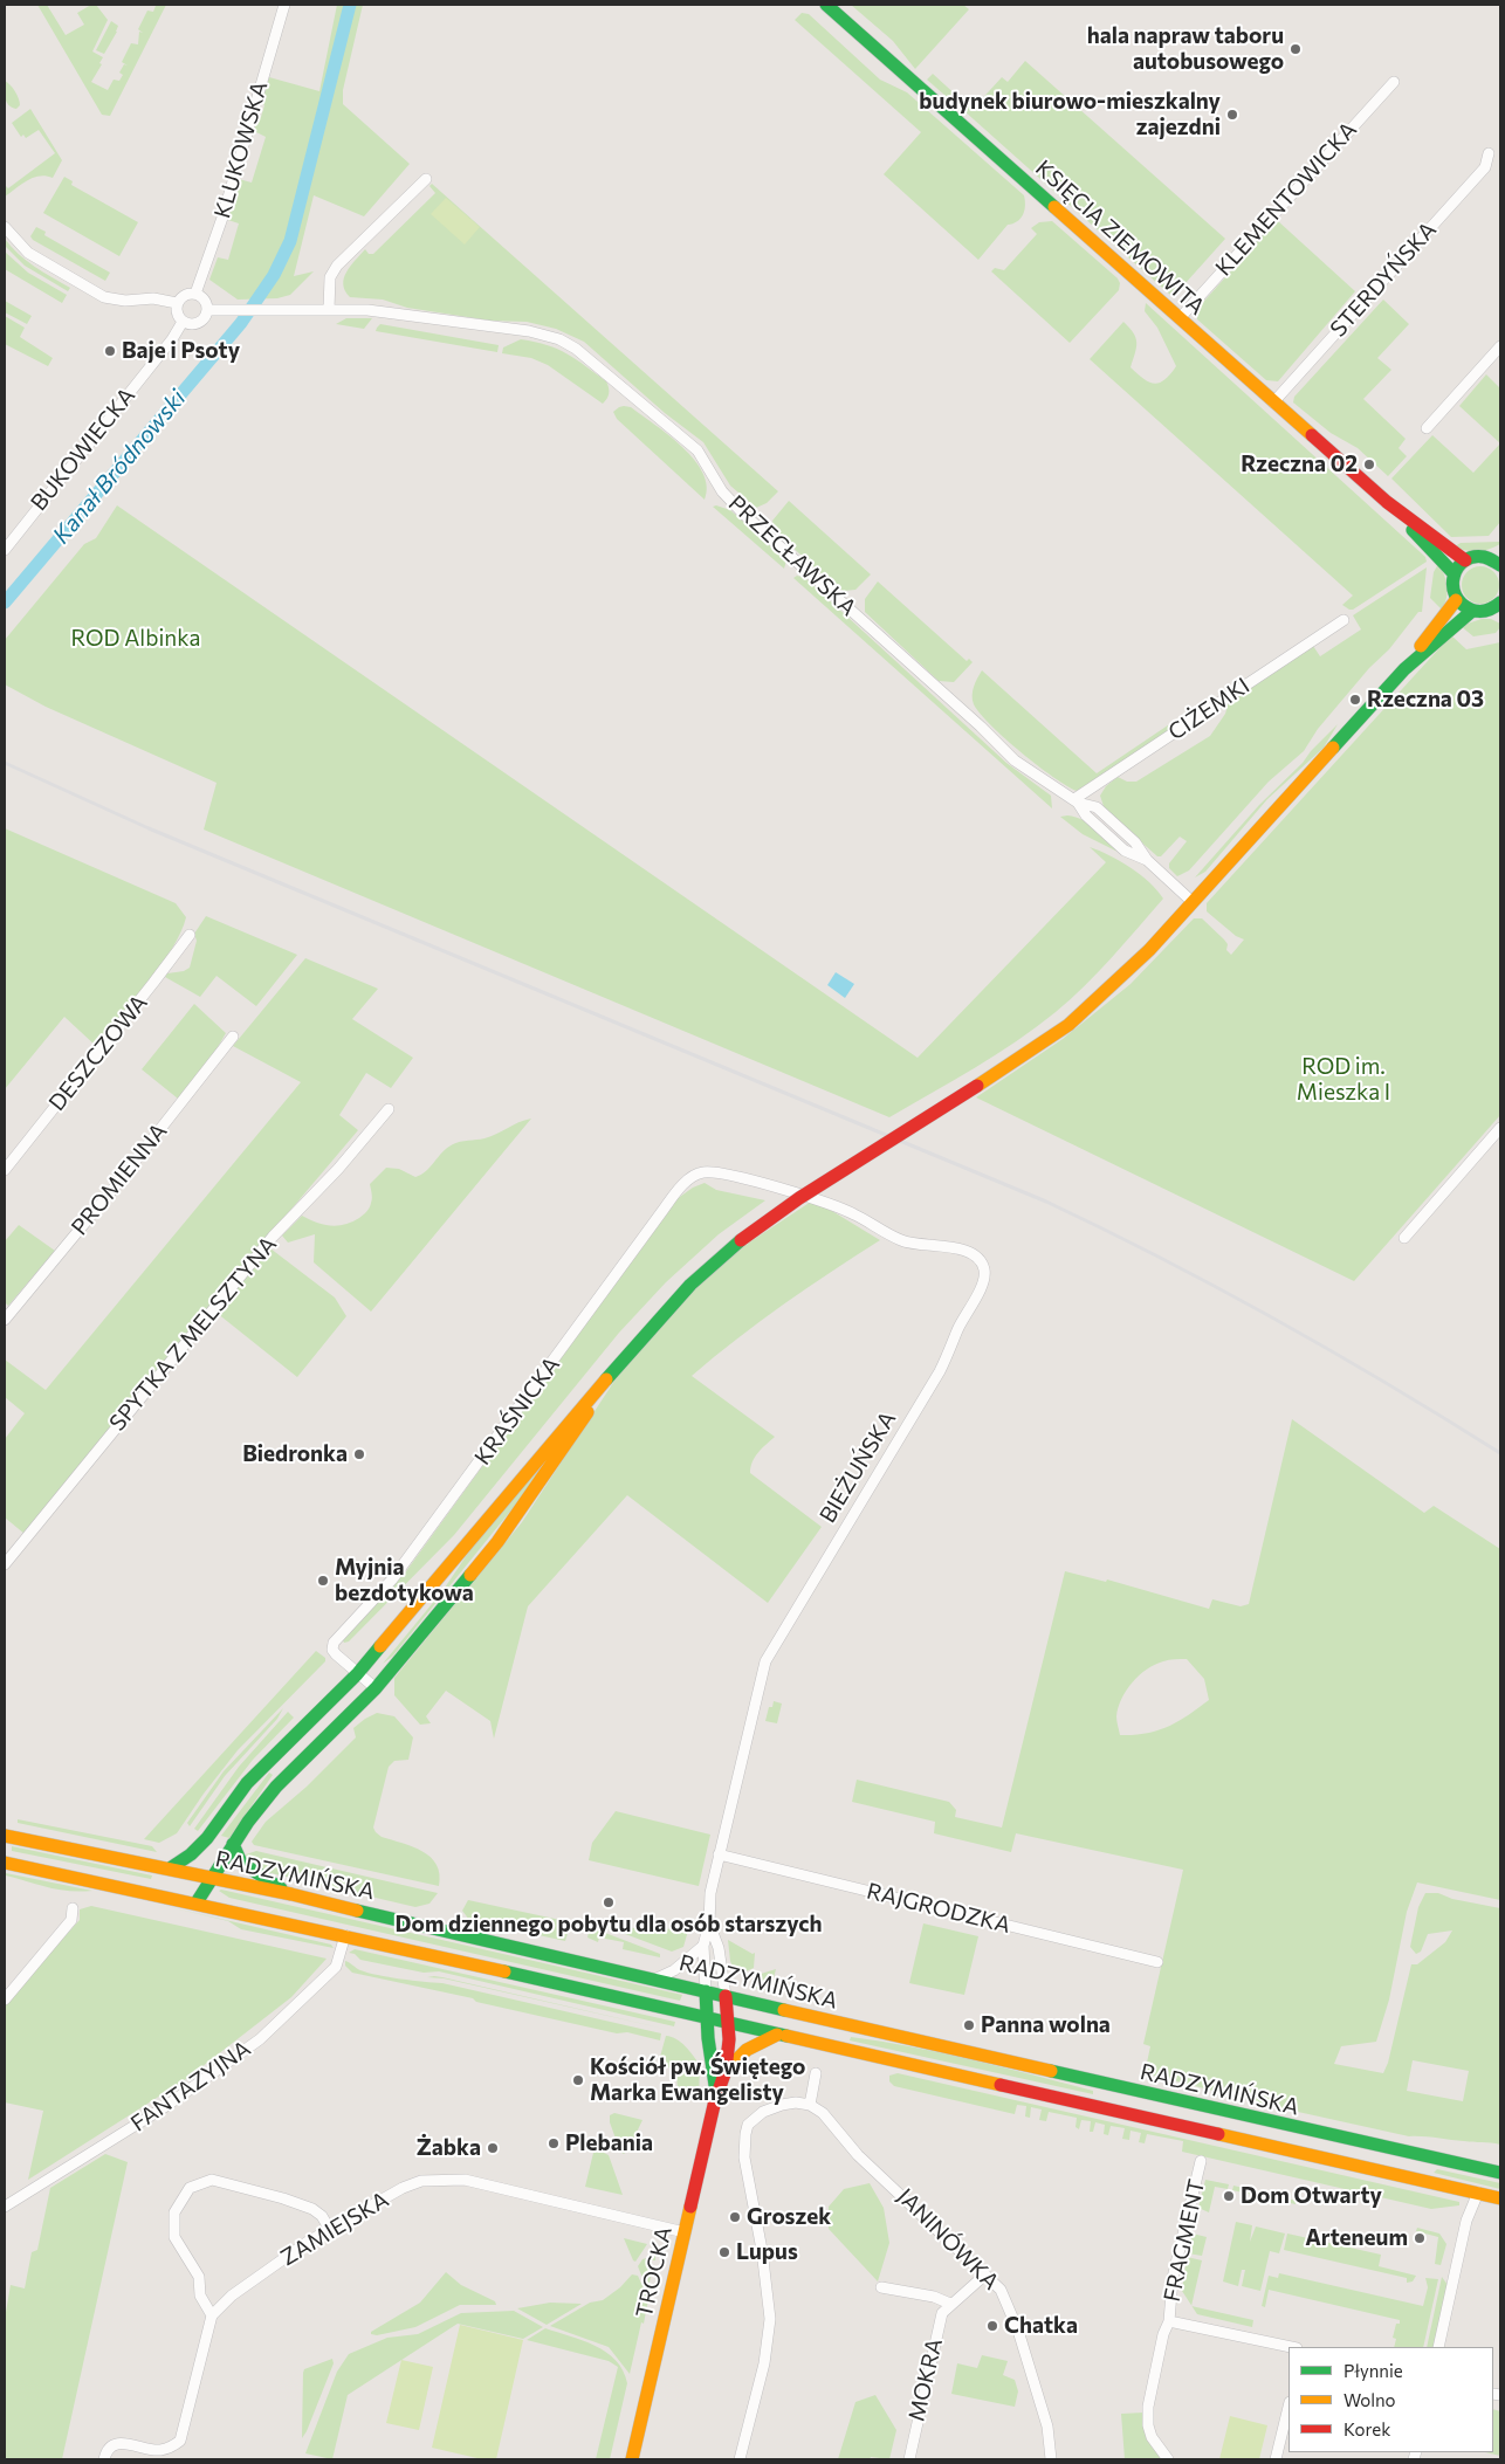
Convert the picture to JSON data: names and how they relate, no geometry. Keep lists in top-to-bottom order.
{
  "streets": {
    "street": [
      "KLUKOWSKA",
      "KLEMENTOWICKA",
      "KSIĘCIA ZIEMOWITA",
      "STERDYŃSKA",
      "BUKOWIECKA",
      "PRZECŁAWSKA",
      "CIŻEMKI",
      "DESZCZOWA",
      "PROMIENNA",
      "SPYTKA Z MELSZTYNA",
      "KRAŚNICKA",
      "BIEŻUŃSKA",
      "RADZYMIŃSKA",
      "RAJGRODZKA",
      "FANTAZYJNA",
      "ZAMIEJSKA",
      "JANINÓWKA",
      "FRAGMENT",
      "TROCKA",
      "MOKRA"
    ]
  },
  "crossings": [
    ["KLUKOWSKA", "BUKOWIECKA"],
    ["KLEMENTOWICKA", "KSIĘCIA ZIEMOWITA"],
    ["KSIĘCIA ZIEMOWITA", "STERDYŃSKA"],
    ["PRZECŁAWSKA", "CIŻEMKI"],
    ["KRAŚNICKA", "BIEŻUŃSKA"],
    ["BIEŻUŃSKA", "RADZYMIŃSKA"],
    ["BIEŻUŃSKA", "RAJGRODZKA"],
    ["BIEŻUŃSKA", "TROCKA"],
    ["RADZYMIŃSKA", "FANTAZYJNA"],
    ["RADZYMIŃSKA", "TROCKA"],
    ["ZAMIEJSKA", "TROCKA"],
    ["JANINÓWKA", "MOKRA"]
  ],
  "water": ["Kanał Bródnowski"],
  "parks": ["ROD Albinka", "ROD im. Mieszka I"],
  "places": [
    "hala napraw taboru autobusowego",
    "budynek biurowo-mieszkalny zajezdni",
    "Baje i Psoty",
    "Rzeczna 02",
    "Rzeczna 03",
    "Biedronka",
    "Myjnia bezdotykowa",
    "Dom dziennego pobytu dla osób starszych",
    "Panna wolna",
    "Kościół pw. Świętego Marka Ewangelisty",
    "Plebania",
    "Żabka",
    "Dom Otwarty",
    "Groszek",
    "Arteneum",
    "Lupus",
    "Chatka"
  ],
  "legend": ["Płynnie", "Wolno", "Korek"]
}
